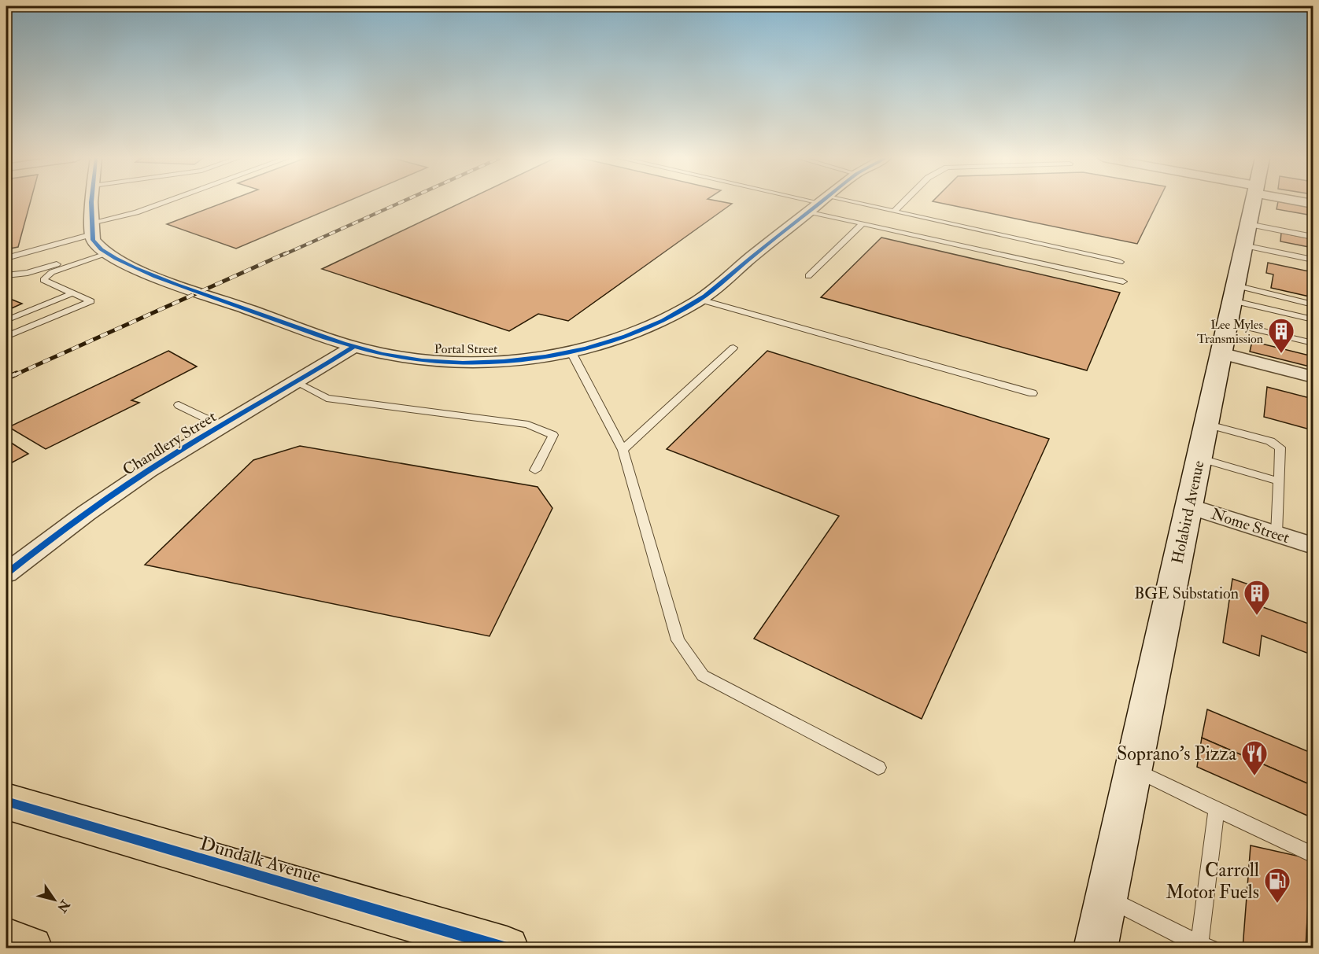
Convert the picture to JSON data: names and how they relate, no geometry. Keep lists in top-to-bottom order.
{
  "streets": {
    "main road": ["Holabird Avenue", "Dundalk Avenue"],
    "street": ["Portal Street", "Chandlery Street", "Nome Street"]
  },
  "crossings": [
    ["Portal Street", "Chandlery Street"],
    ["Holabird Avenue", "Nome Street"]
  ],
  "places": {
    "building": ["Lee Myles Transmission", "BGE Substation"],
    "restaurant": ["Soprano's Pizza"],
    "fuel station": ["Carroll Motor Fuels"]
  },
  "north": "bottom right"
}
